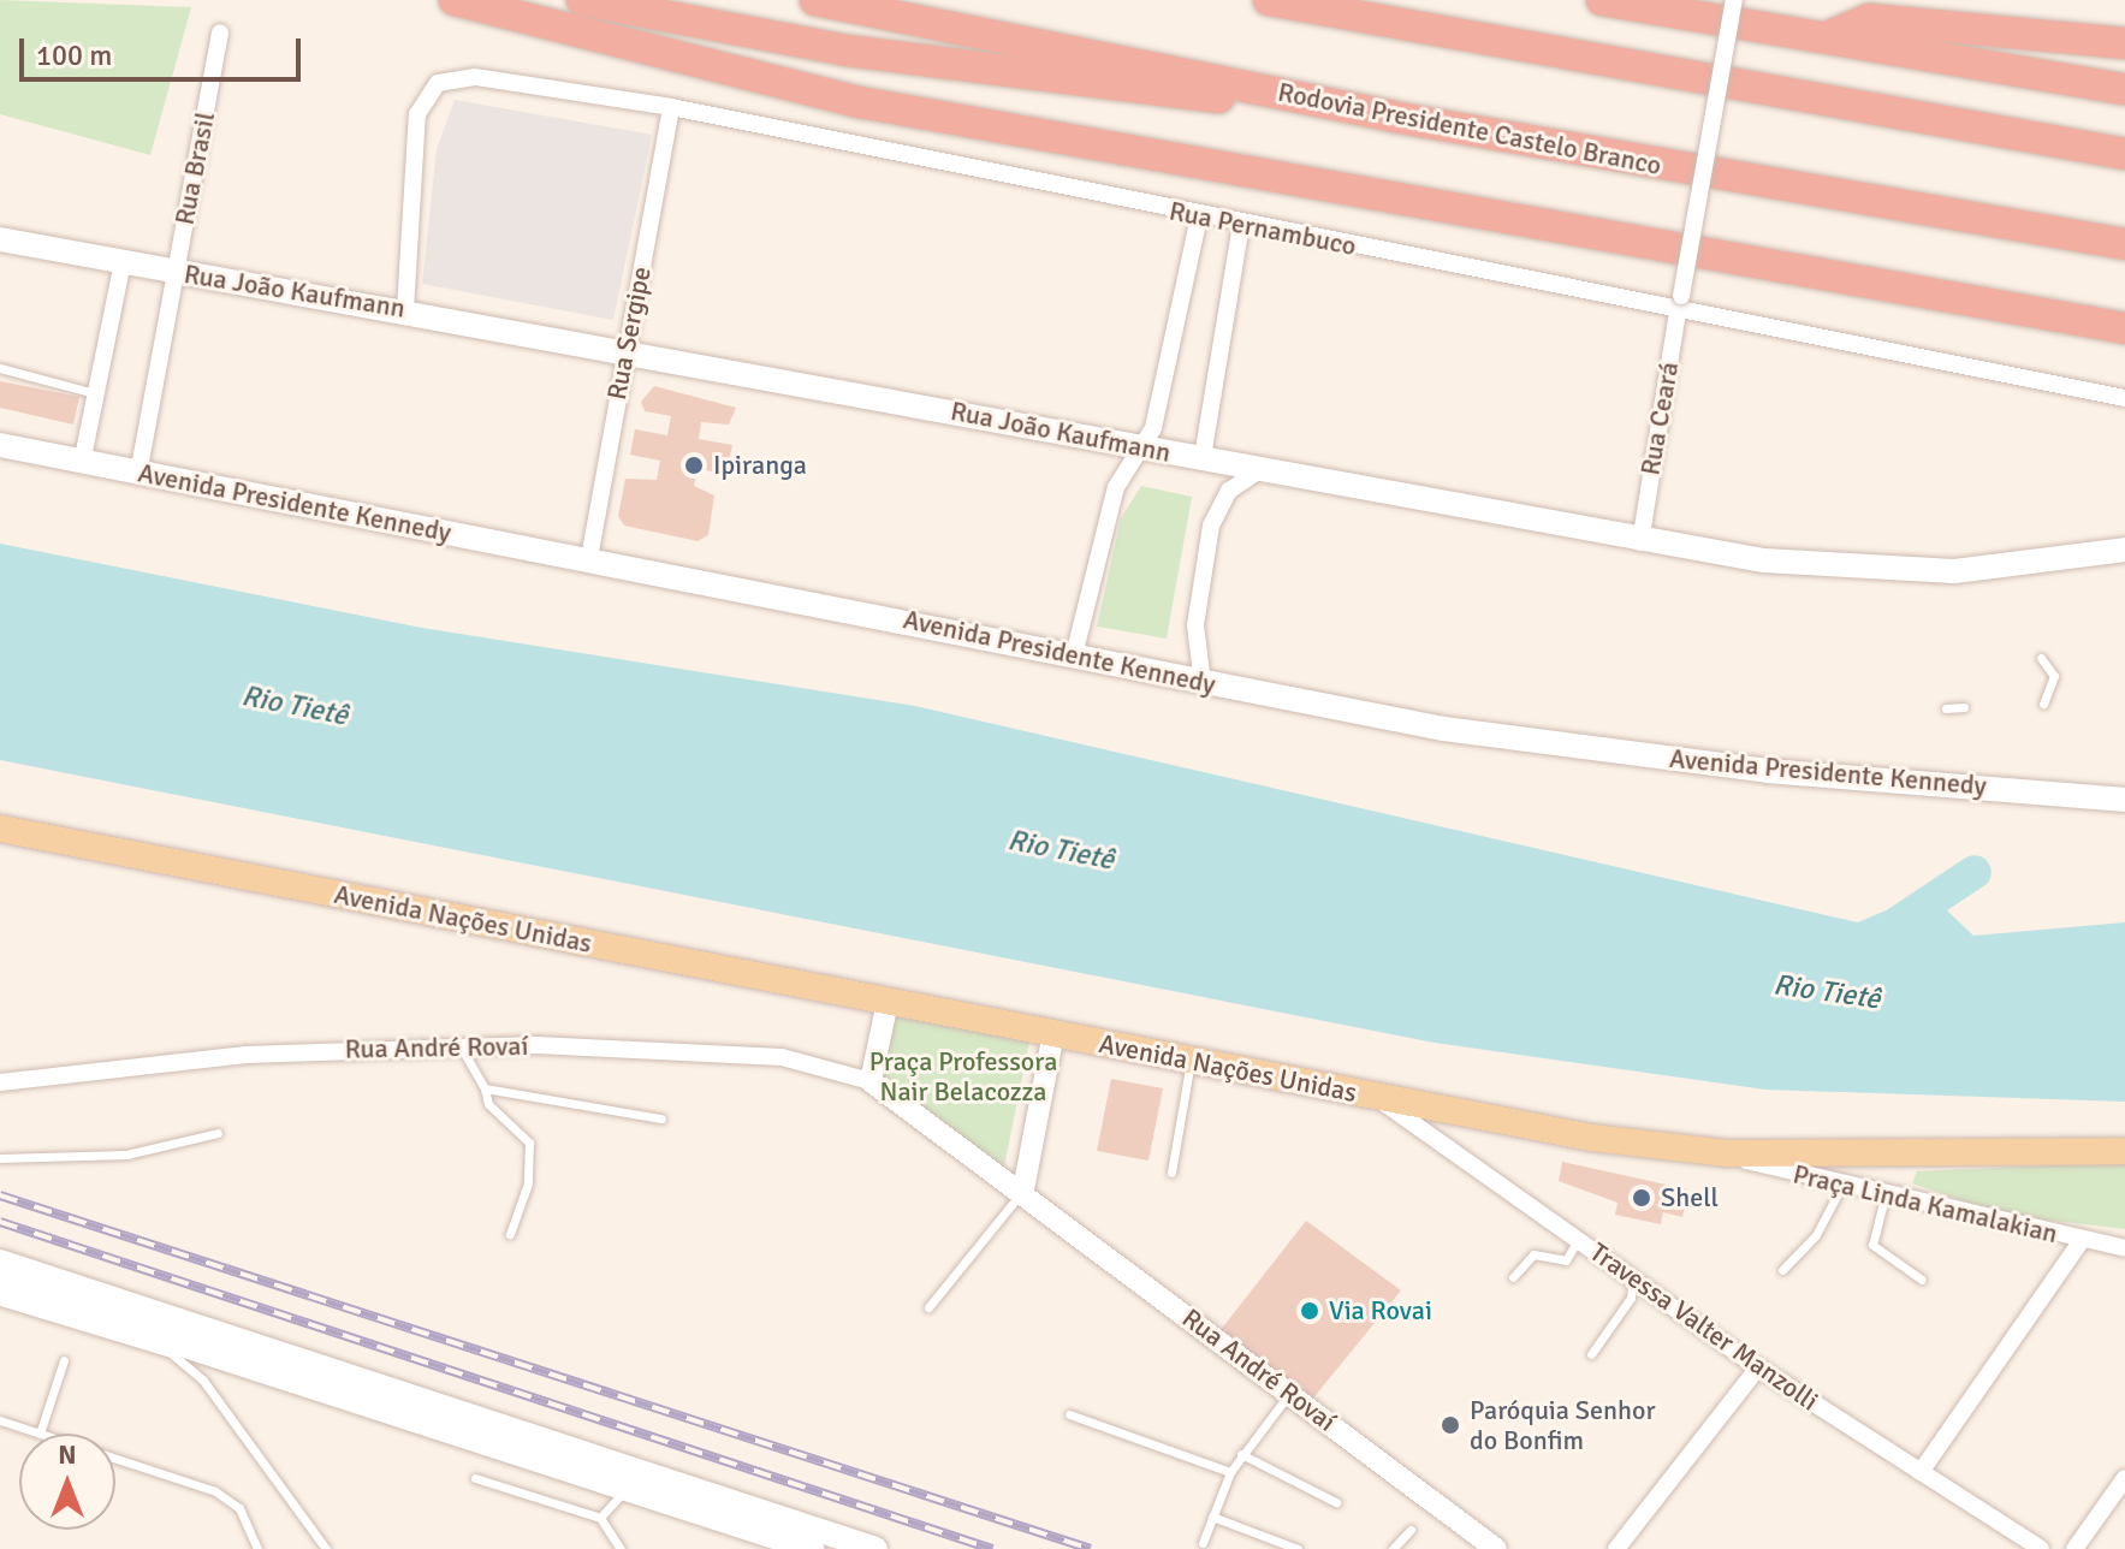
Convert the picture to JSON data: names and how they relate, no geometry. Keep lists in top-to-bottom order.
{
  "streets": {
    "highway": ["Rodovia Presidente Castelo Branco"],
    "main road": ["Rua João Kaufmann", "Avenida Presidente Kennedy", "Avenida Nações Unidas"],
    "street": [
      "Rua Brasil",
      "Rua Pernambuco",
      "Rua Sergipe",
      "Rua Ceará",
      "Rua André Rovaí",
      "Praça Linda Kamalakian",
      "Travessa Valter Manzolli"
    ]
  },
  "crossings": [
    ["Rua Brasil", "Rua João Kaufmann"],
    ["Rua Brasil", "Avenida Presidente Kennedy"],
    ["Rua Pernambuco", "Rua João Kaufmann"],
    ["Rua Pernambuco", "Rua Sergipe"],
    ["Rua Pernambuco", "Rua Ceará"],
    ["Rua João Kaufmann", "Rua Sergipe"],
    ["Rua João Kaufmann", "Rua Ceará"],
    ["Rua Sergipe", "Avenida Presidente Kennedy"],
    ["Avenida Nações Unidas", "Praça Linda Kamalakian"],
    ["Avenida Nações Unidas", "Travessa Valter Manzolli"]
  ],
  "water": ["Rio Tietê"],
  "parks": ["Praça Professora Nair Belacozza"],
  "places": [
    "Ipiranga",
    "Shell",
    "Via Rovai",
    "Paróquia Senhor do Bonfim"
  ],
  "scale_bar": "100 m",
  "north": "top"
}
